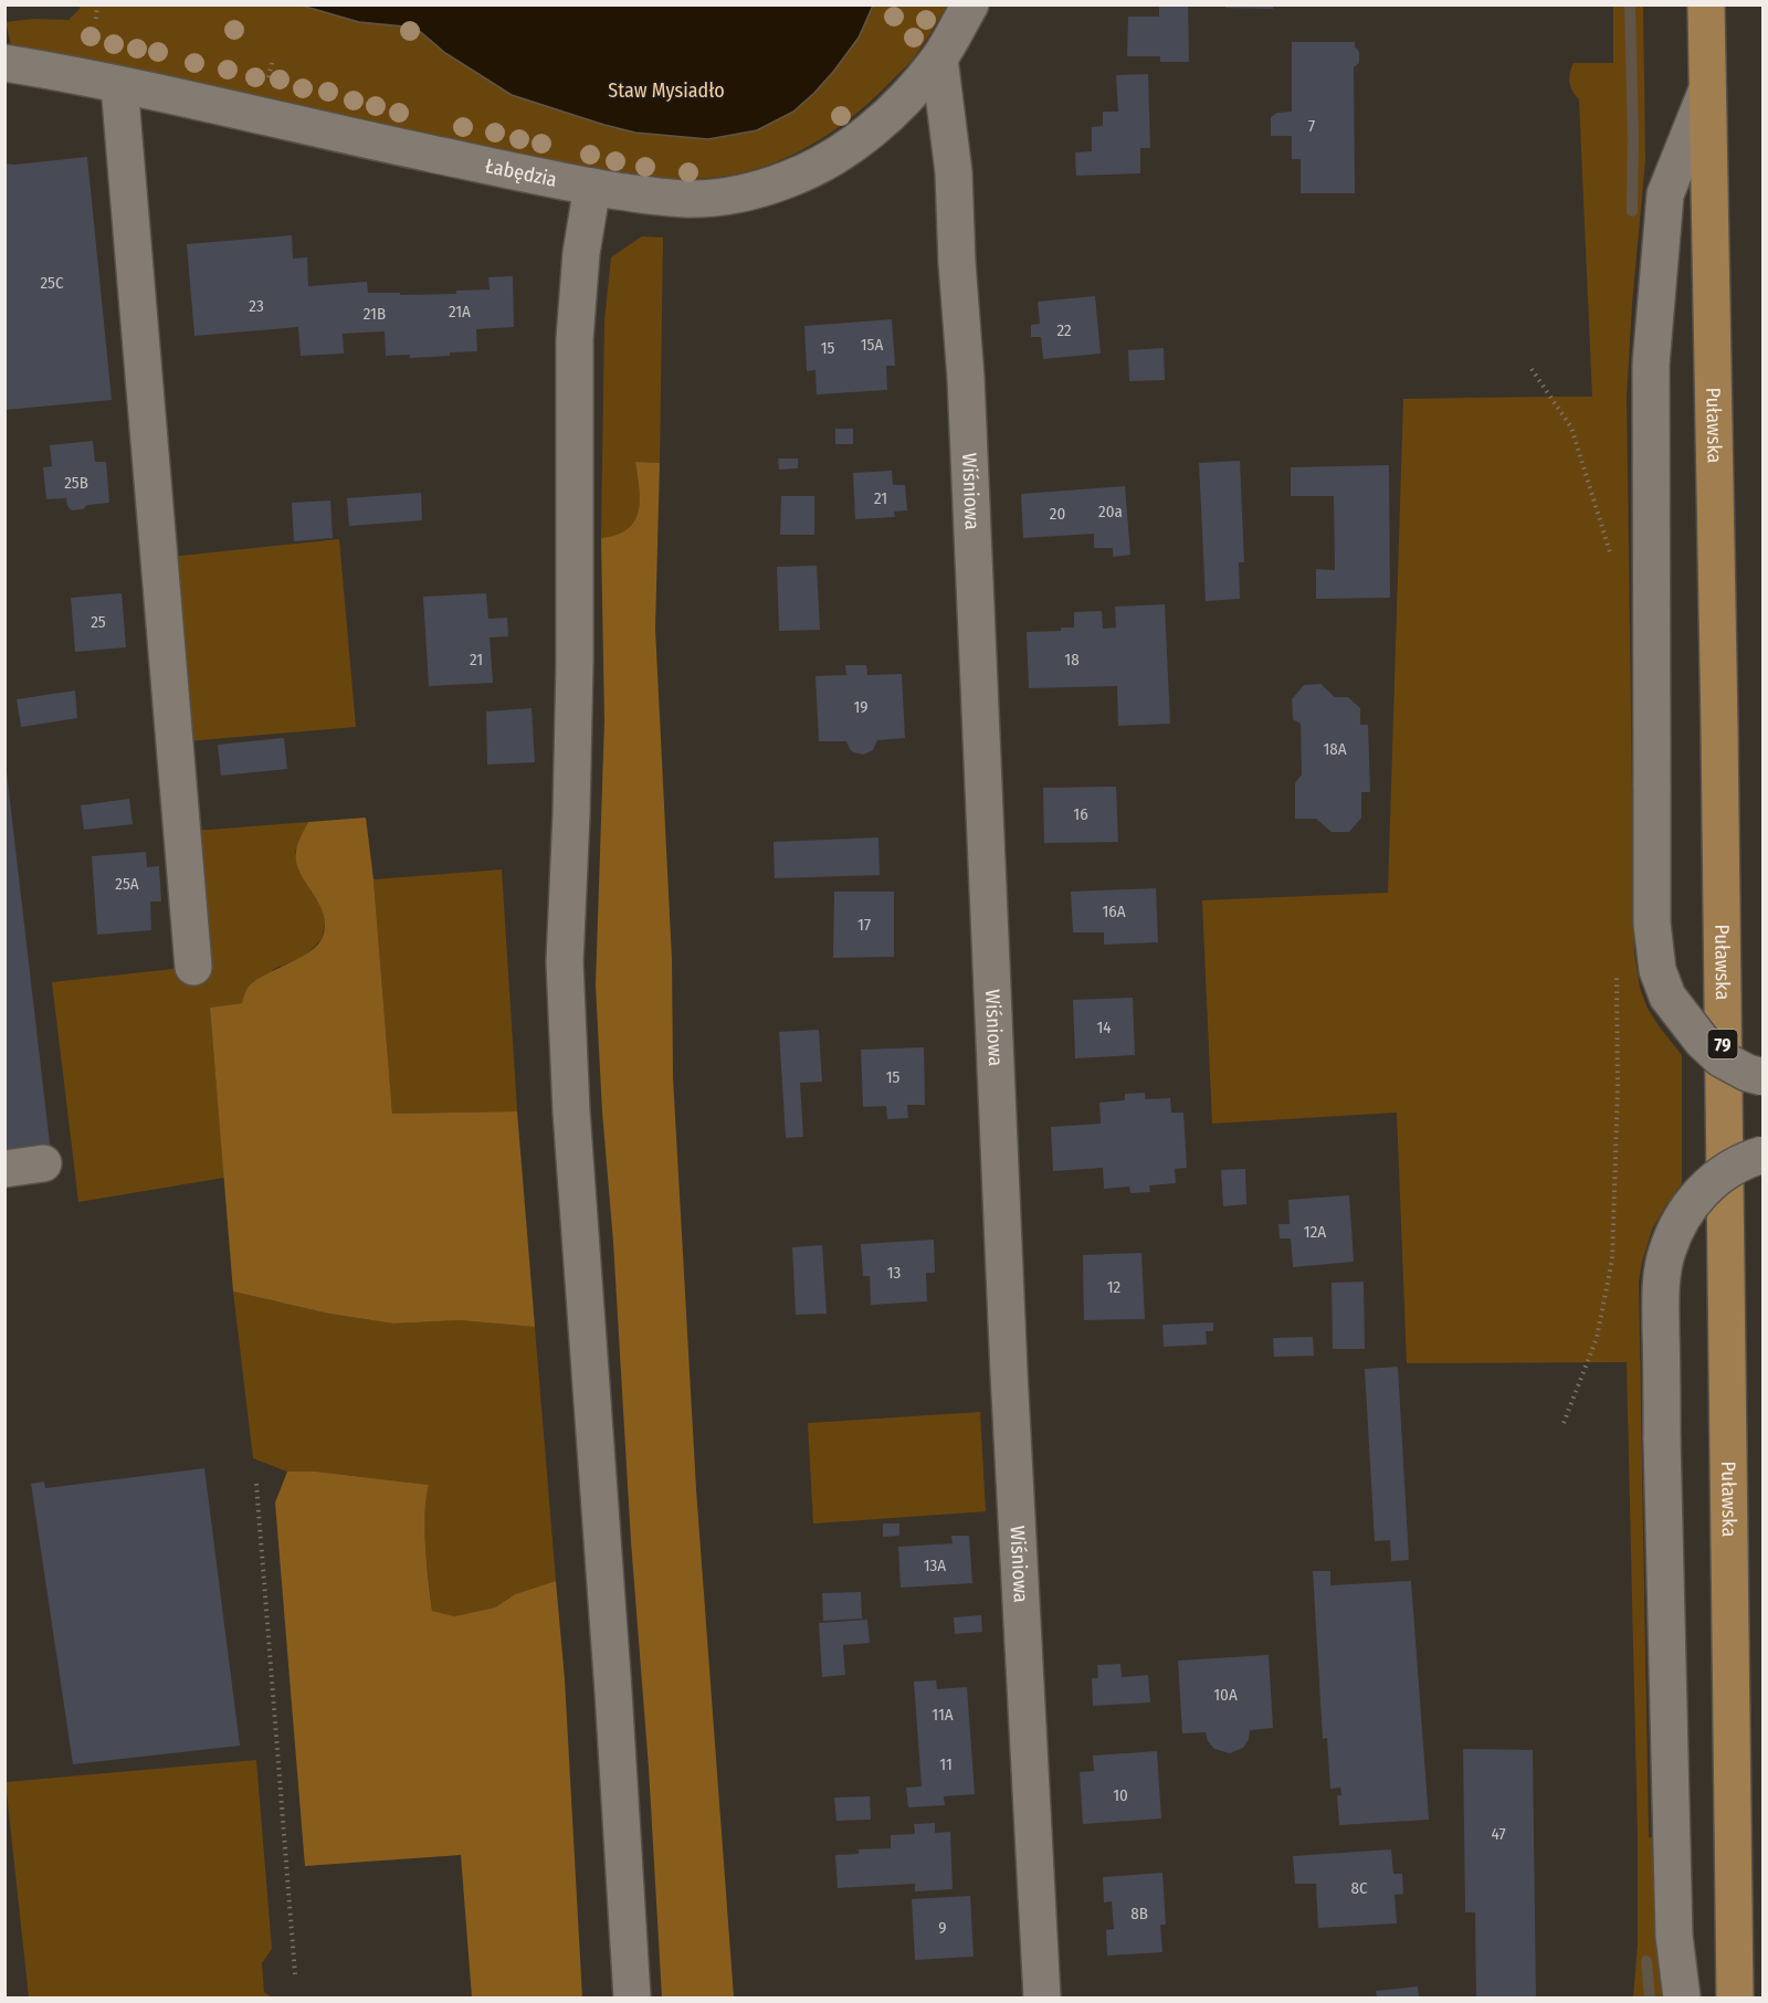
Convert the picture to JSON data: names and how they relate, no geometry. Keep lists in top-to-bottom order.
{
  "streets": {
    "main road": ["Puławska", "79"],
    "street": ["Łabędzia", "Wiśniowa"]
  },
  "crossings": [
    ["Łabędzia", "Wiśniowa"]
  ],
  "parks": ["Staw Mysiadło"],
  "house_numbers": [
    "7",
    "25C",
    "23",
    "21A",
    "21B",
    "22",
    "15A",
    "15",
    "25B",
    "21",
    "20a",
    "20",
    "25",
    "21",
    "18",
    "19",
    "18A",
    "16",
    "25A",
    "16A",
    "17",
    "14",
    "15",
    "12A",
    "13",
    "12",
    "13A",
    "10A",
    "11A",
    "11",
    "10",
    "47",
    "8C",
    "8B",
    "9"
  ]
}
